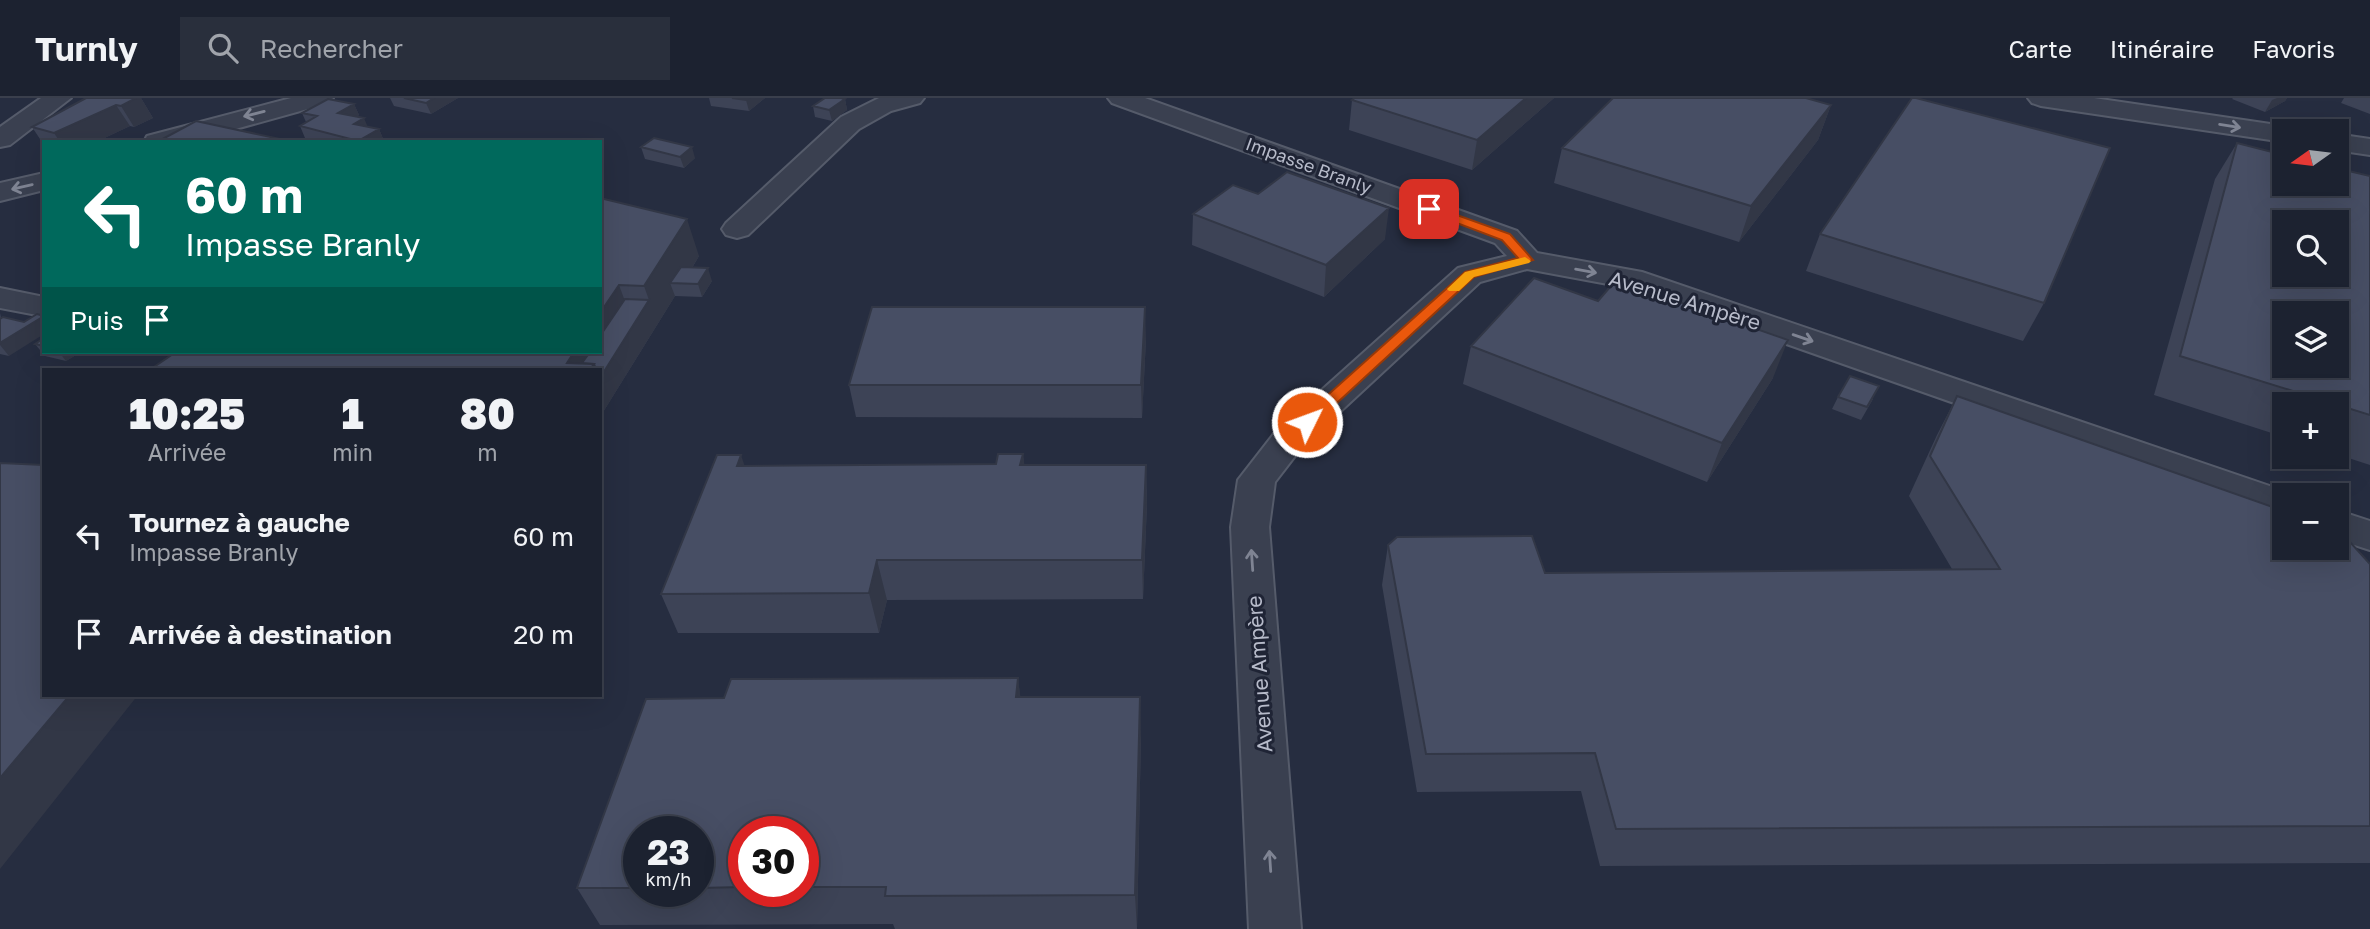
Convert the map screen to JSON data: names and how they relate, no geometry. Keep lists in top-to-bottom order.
{
  "streets": {
    "street": ["Impasse Branly", "Avenue Ampère"]
  },
  "crossings": [
    ["Impasse Branly", "Avenue Ampère"]
  ],
  "north": "left",
  "page": {
    "header": "Turnly",
    "search": "Rechercher",
    "nav": ["Carte", "Itinéraire", "Favoris"],
    "map_buttons": ["+", "−"],
    "turn": ["60 m", "Impasse Branly"],
    "then": "Puis",
    "eta": [
      "10:25",
      "Arrivée",
      "1",
      "min",
      "80",
      "m"
    ],
    "list": [
      {
        "name": "Tournez à gauche",
        "note": "Impasse Branly",
        "value": "60 m"
      },
      {
        "name": "Arrivée à destination",
        "value": "20 m"
      }
    ],
    "speed": "23 km/h",
    "limit": "30"
  }
}
